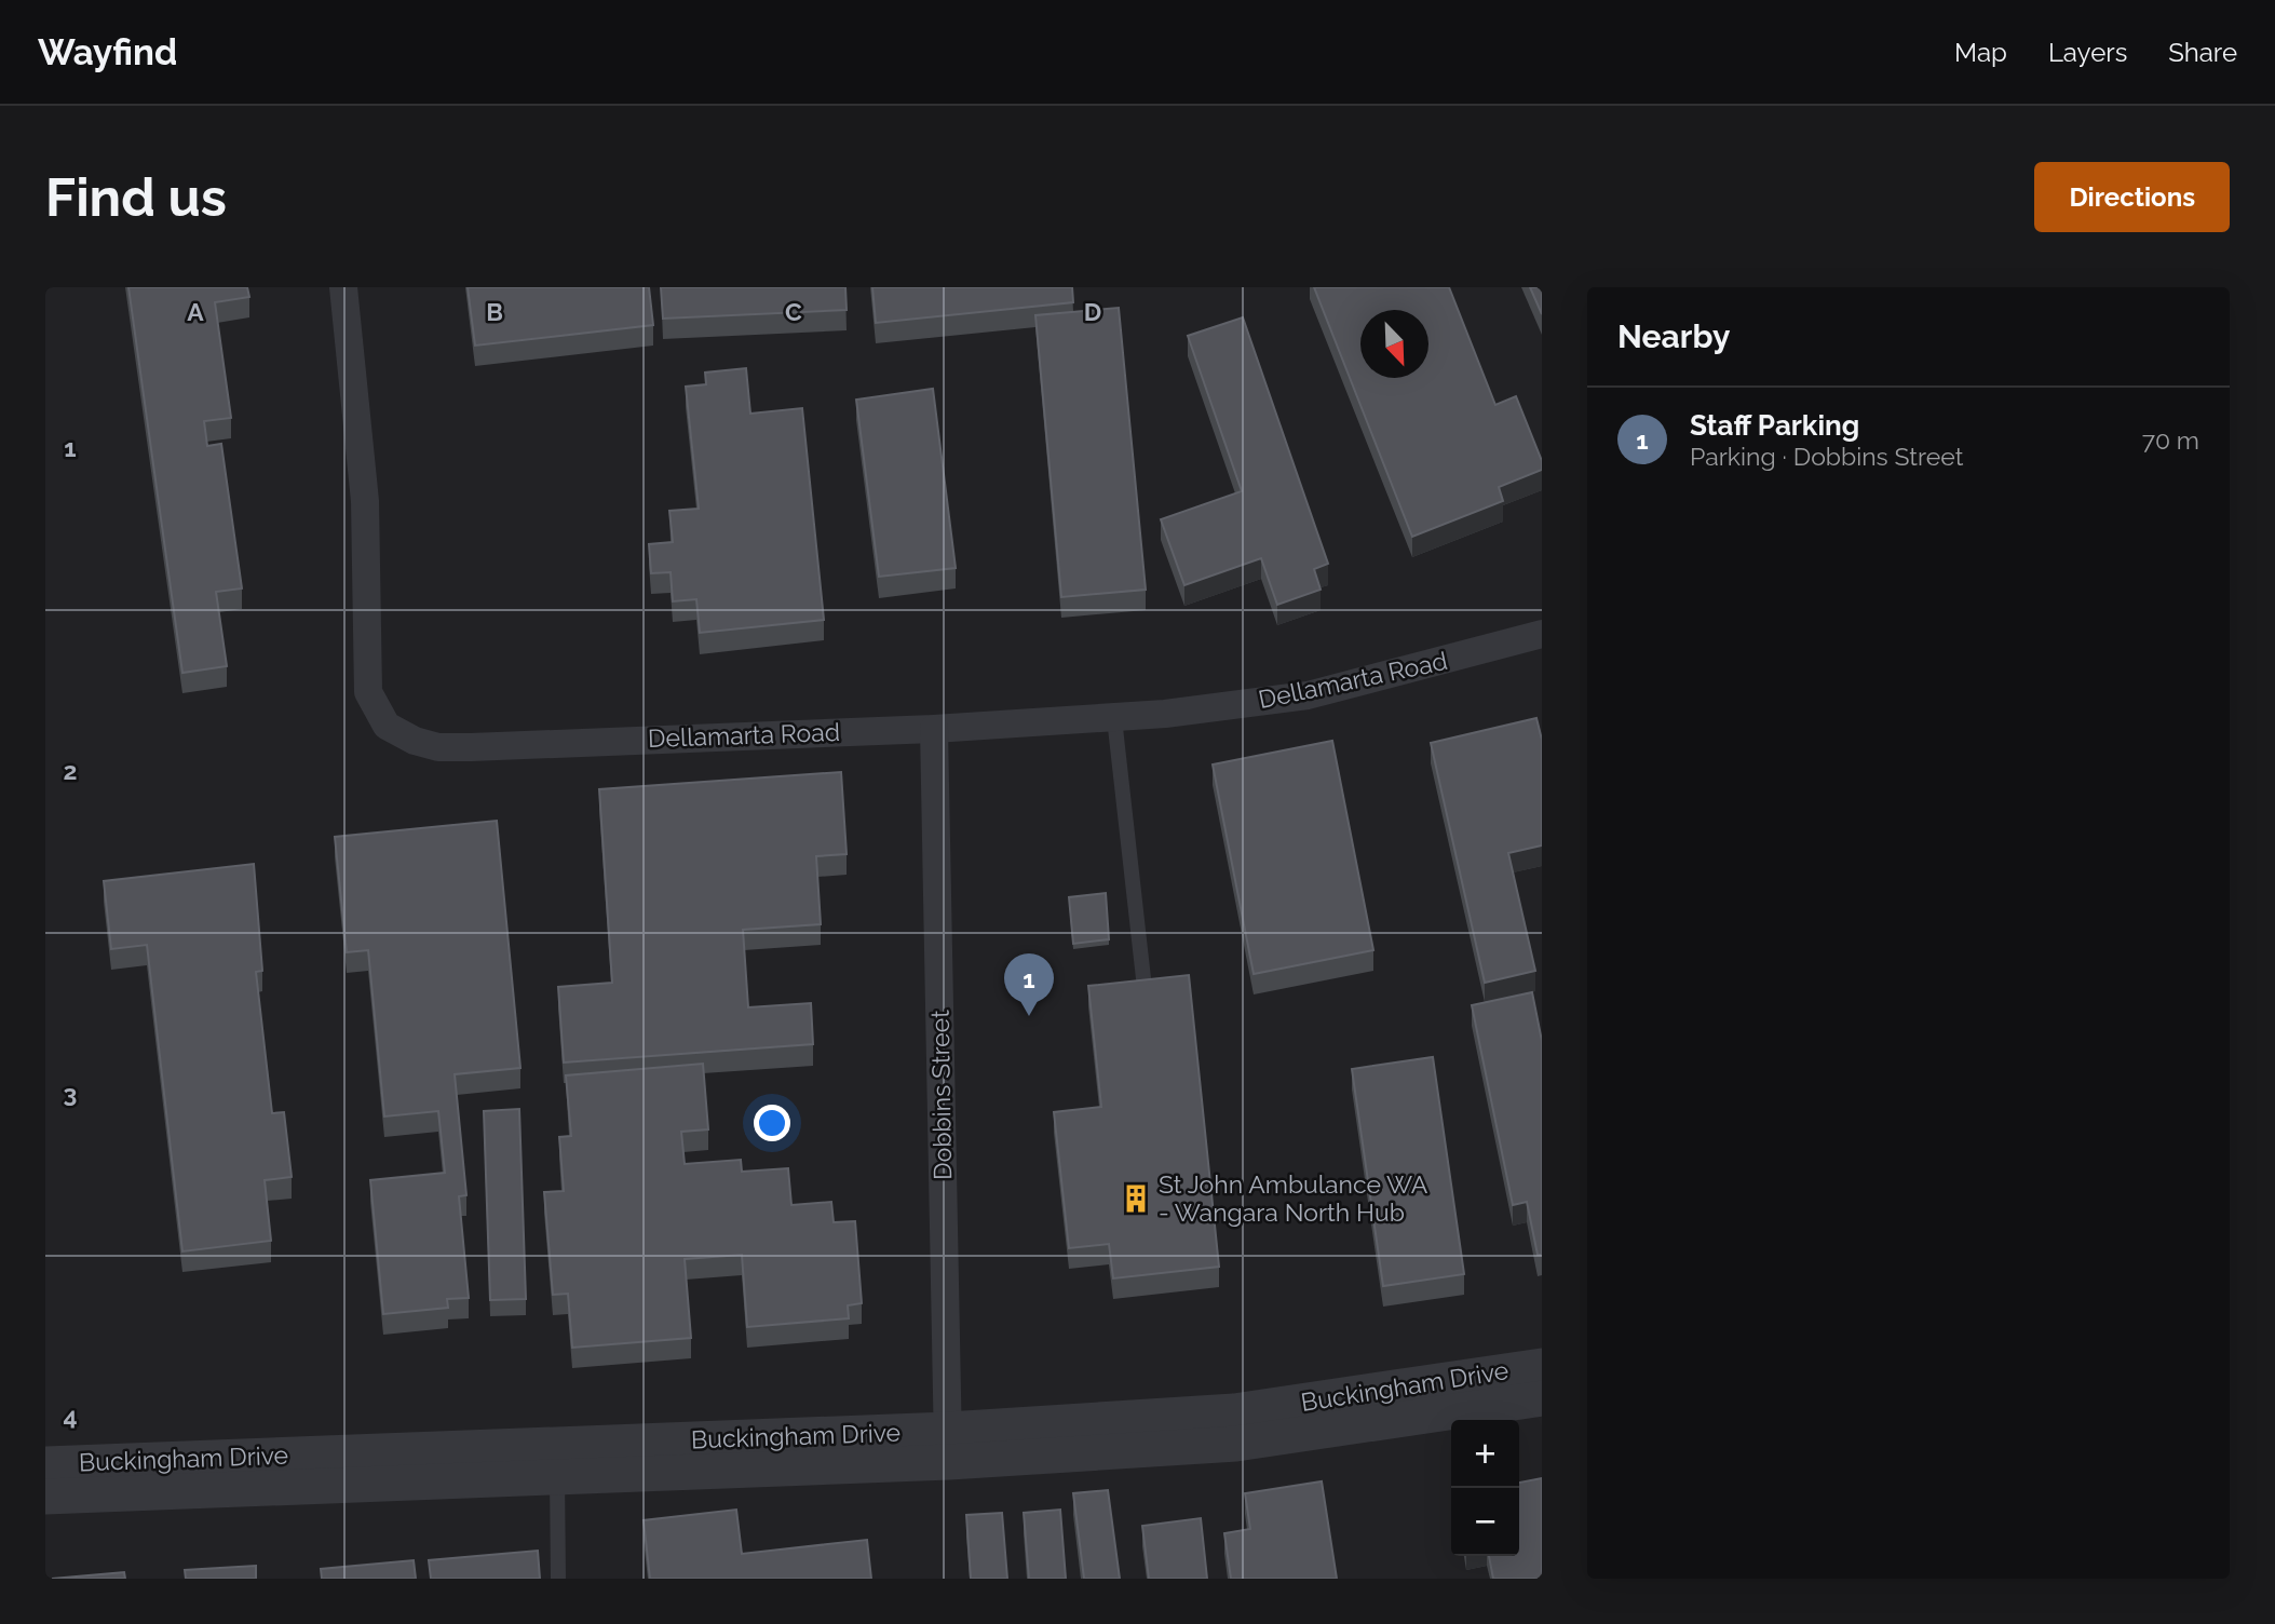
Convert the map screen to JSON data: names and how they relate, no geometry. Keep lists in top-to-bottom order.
{
  "streets": {
    "street": ["Dellamarta Road", "Dobbins Street", "Buckingham Drive"]
  },
  "crossings": [
    ["Dellamarta Road", "Dobbins Street"],
    ["Dobbins Street", "Buckingham Drive"]
  ],
  "places": {
    "building": ["St John Ambulance WA - Wangara North Hub"]
  },
  "north": "bottom right",
  "page": {
    "header": "Wayfind",
    "nav": ["Map", "Layers", "Share"],
    "buttons": "Directions",
    "title": "Find us",
    "heading": "Nearby",
    "list": [
      {
        "mark": "1",
        "name": "Staff Parking",
        "note": "Parking · Dobbins Street",
        "value": "70 m"
      }
    ],
    "pins": "1",
    "map_buttons": ["+", "−"]
  },
  "grid": {
    "columns": [
      "A",
      "B",
      "C",
      "D"
    ],
    "rows": [
      "1",
      "2",
      "3",
      "4"
    ]
  }
}
